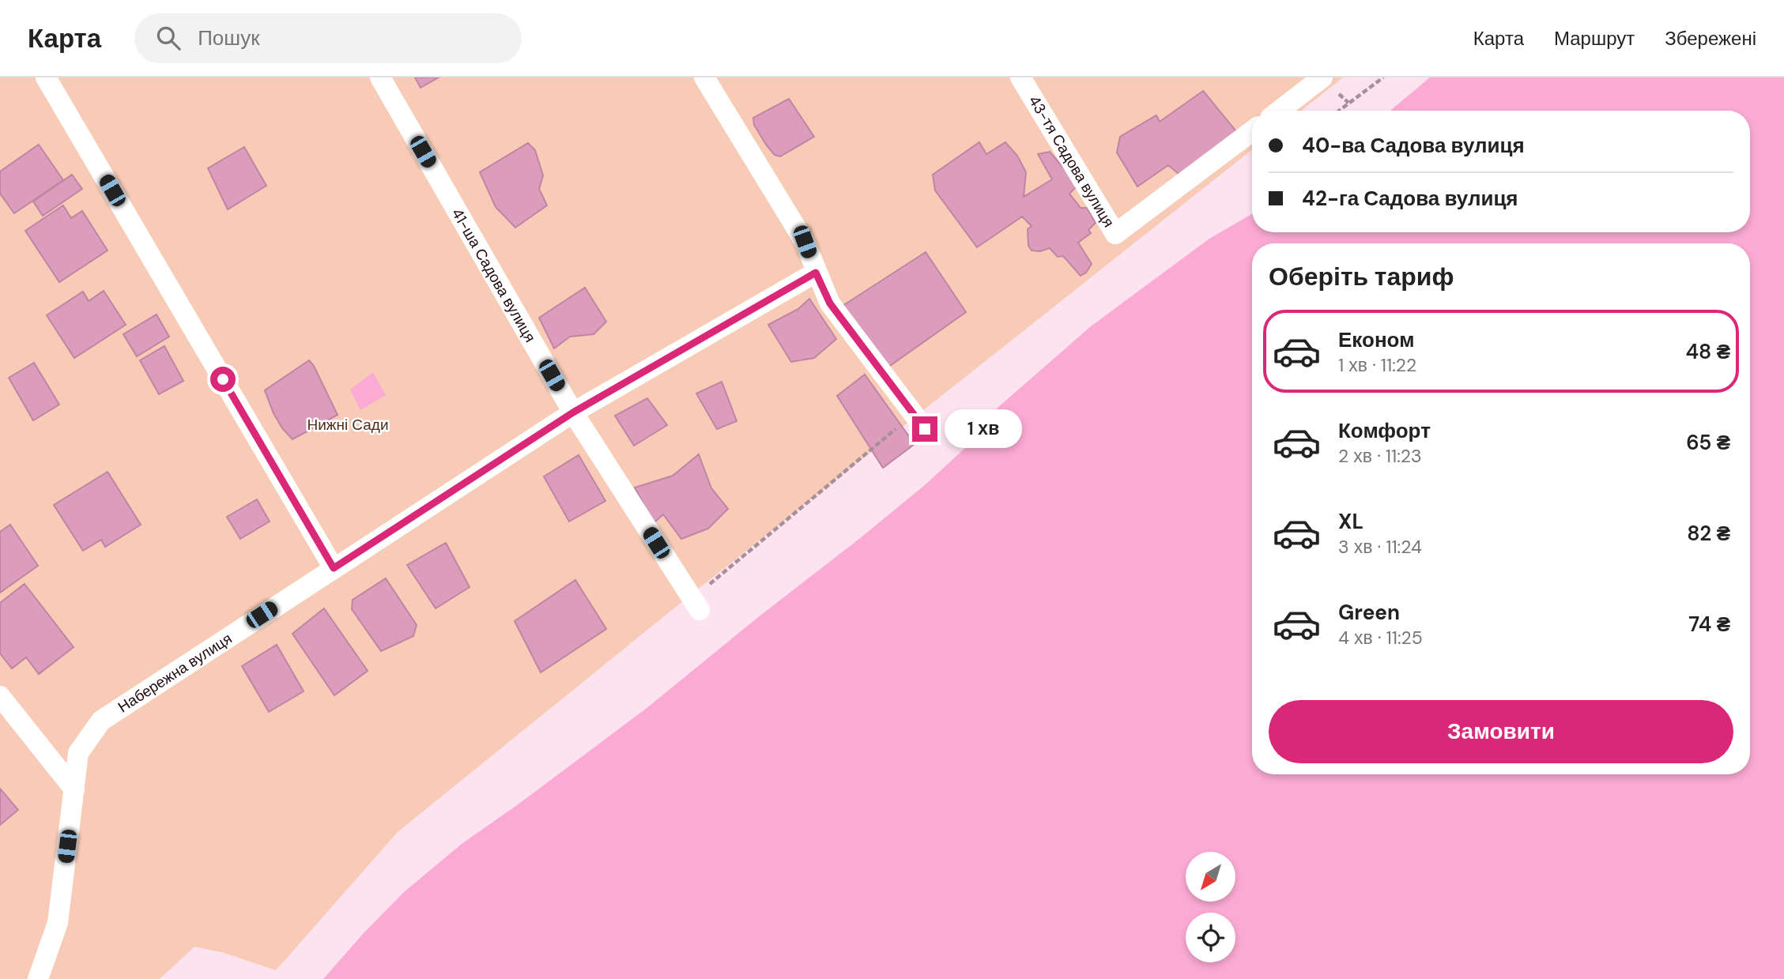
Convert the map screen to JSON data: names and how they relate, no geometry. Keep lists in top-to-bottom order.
{
  "streets": {
    "street": ["43-тя Садова вулиця", "41-ша Садова вулиця", "Набережна вулиця"]
  },
  "crossings": [
    ["41-ша Садова вулиця", "Набережна вулиця"]
  ],
  "parks": ["Нижні Сади"],
  "north": "bottom left",
  "page": {
    "header": "Карта",
    "search": "Пошук",
    "nav": ["Карта", "Маршрут", "Збережені"],
    "banner": ["40-ва Садова вулиця", "42-га Садова вулиця"],
    "heading": "Оберіть тариф",
    "list": [
      {
        "name": "Економ",
        "note": "1 хв · 11:22",
        "value": "48 ₴"
      },
      {
        "name": "Комфорт",
        "note": "2 хв · 11:23",
        "value": "65 ₴"
      },
      {
        "name": "XL",
        "note": "3 хв · 11:24",
        "value": "82 ₴"
      },
      {
        "name": "Green",
        "note": "4 хв · 11:25",
        "value": "74 ₴"
      }
    ],
    "bubble": "1 хв",
    "buttons": "Замовити"
  }
}
